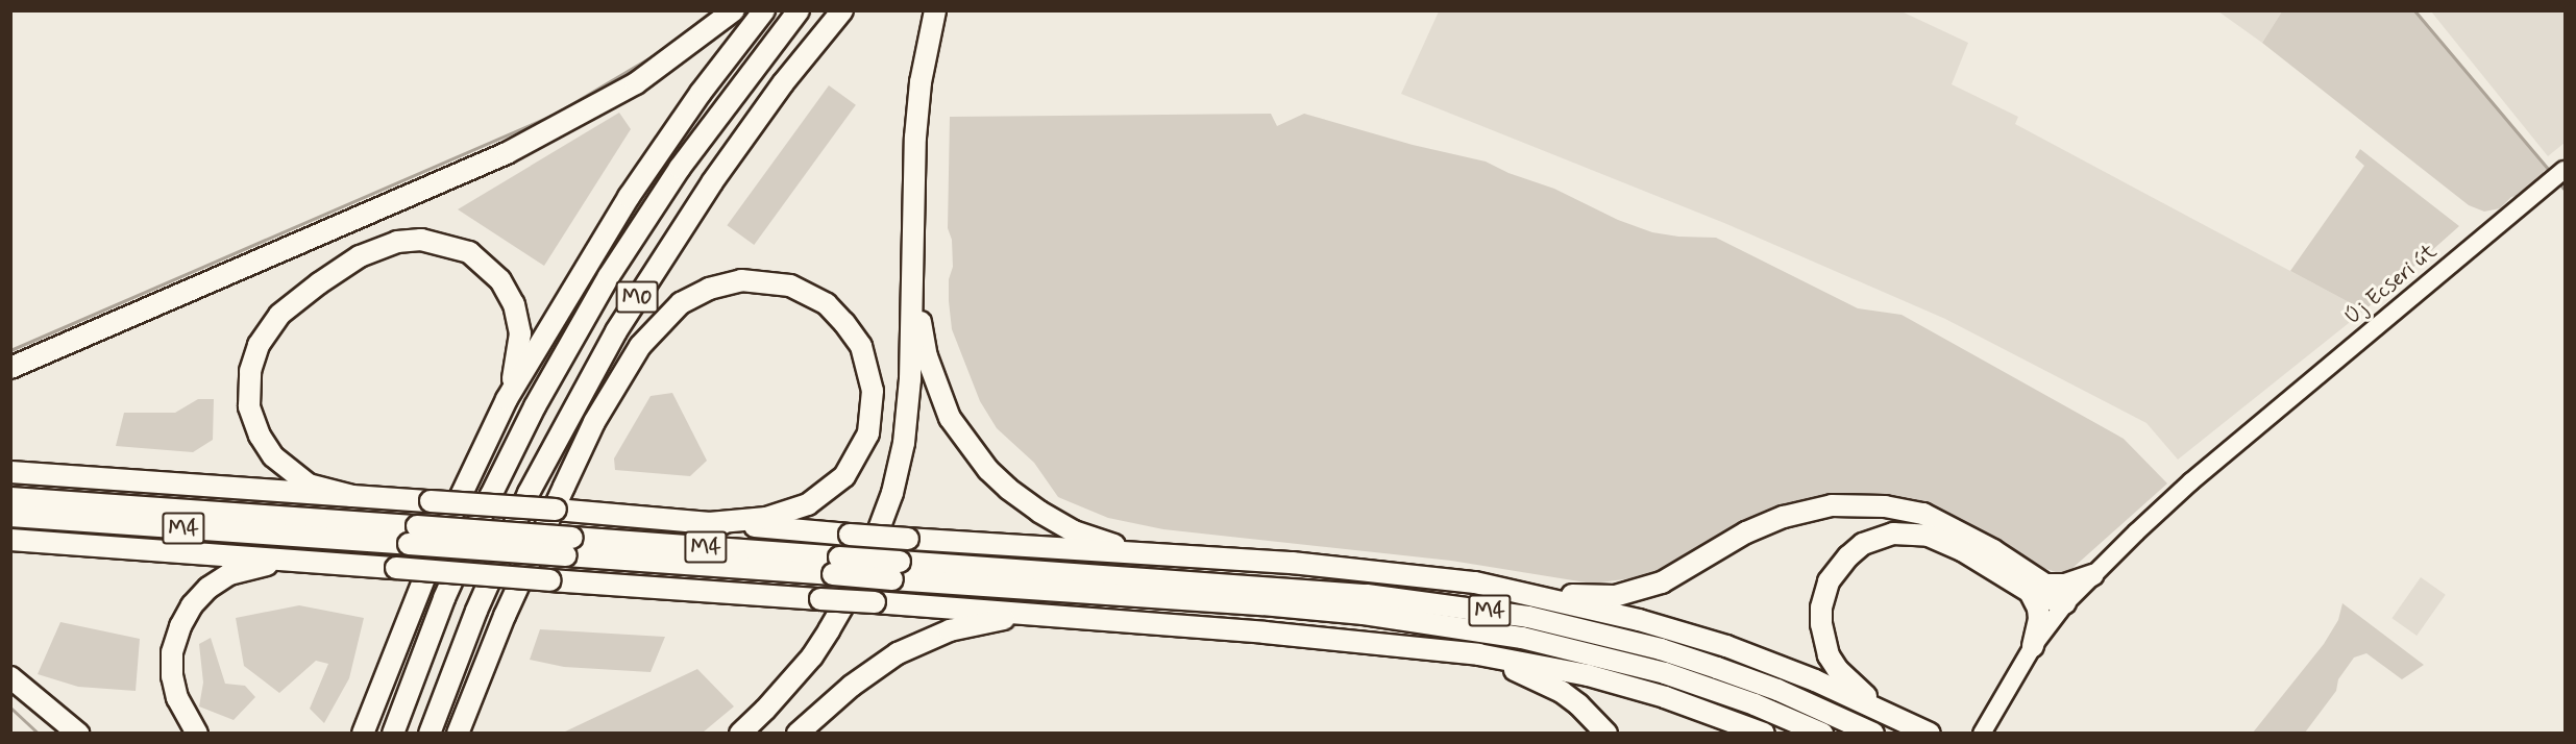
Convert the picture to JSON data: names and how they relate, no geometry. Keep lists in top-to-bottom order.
{
  "streets": {
    "highway": ["M0", "M4"],
    "main road": ["Új Ecseri út"]
  }
}
